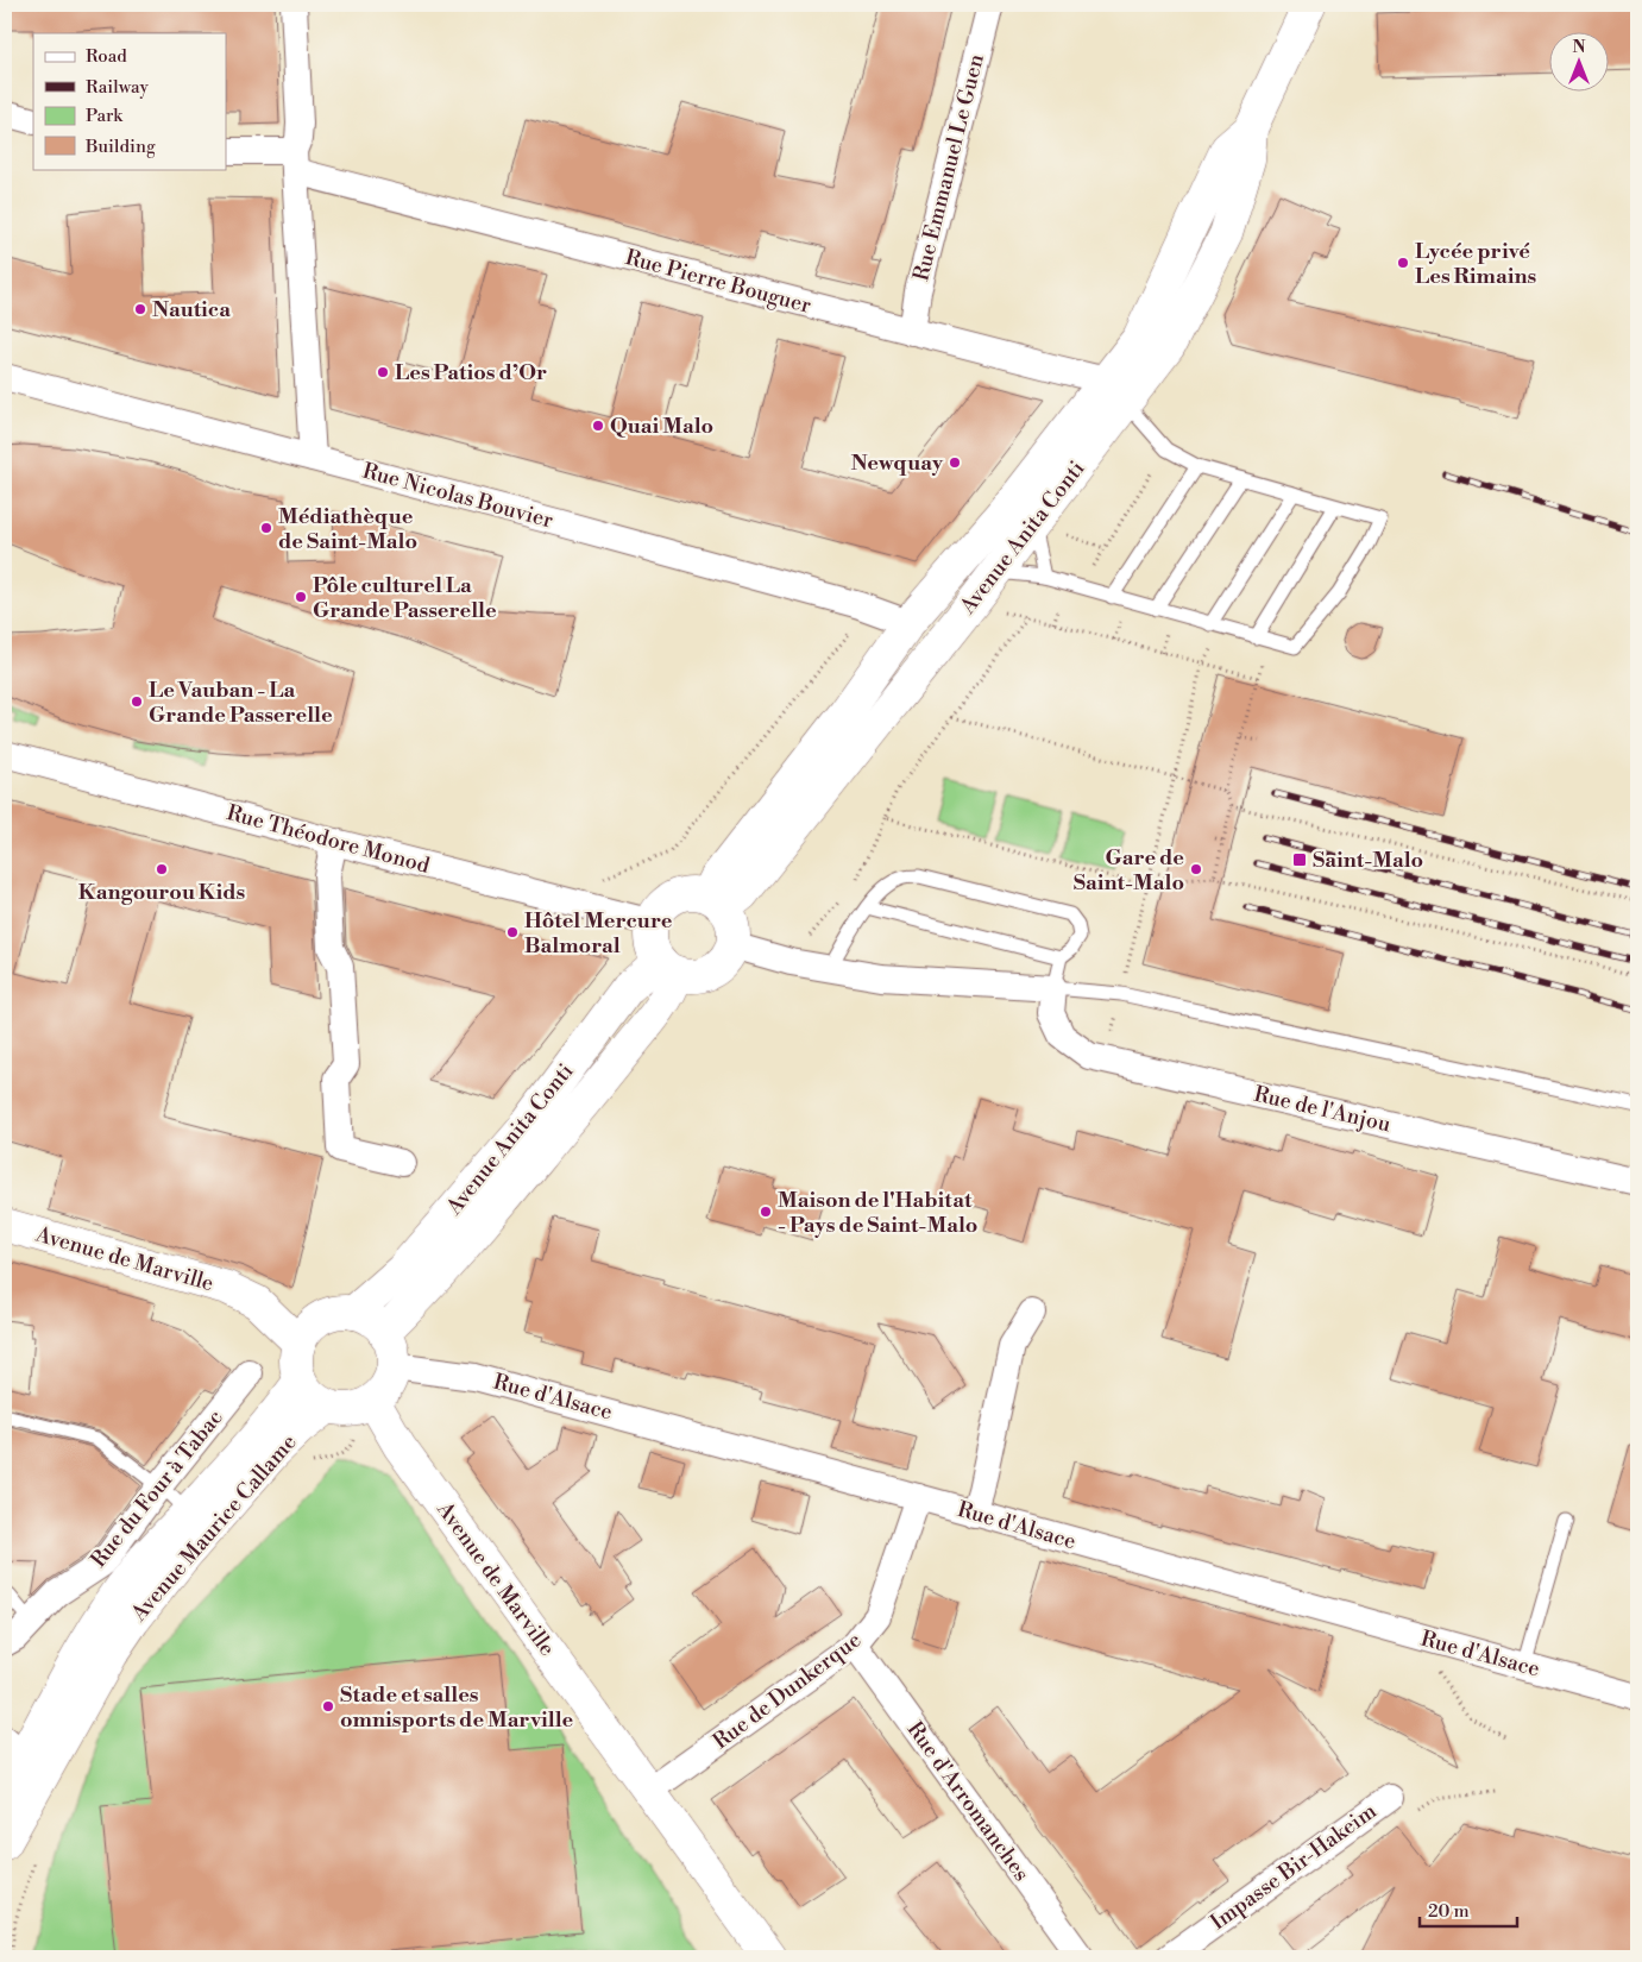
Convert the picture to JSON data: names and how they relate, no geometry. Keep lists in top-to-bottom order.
{
  "streets": {
    "street": [
      "Rue Emmanuel Le Guen",
      "Rue Pierre Bouguer",
      "Rue Nicolas Bouvier",
      "Avenue Anita Conti",
      "Rue Théodore Monod",
      "Rue de l'Anjou",
      "Avenue de Marville",
      "Rue d'Alsace",
      "Rue du Four à Tabac",
      "Avenue Maurice Callame",
      "Rue de Dunkerque",
      "Rue d'Arromanches",
      "Impasse Bir-Hakeim"
    ]
  },
  "crossings": [
    ["Rue Emmanuel Le Guen", "Rue Pierre Bouguer"],
    ["Rue Pierre Bouguer", "Avenue Anita Conti"],
    ["Rue Nicolas Bouvier", "Avenue Anita Conti"],
    ["Avenue Anita Conti", "Rue Théodore Monod"],
    ["Avenue Anita Conti", "Avenue de Marville"],
    ["Avenue Anita Conti", "Rue d'Alsace"],
    ["Avenue Anita Conti", "Avenue Maurice Callame"],
    ["Avenue de Marville", "Rue d'Alsace"],
    ["Avenue de Marville", "Avenue Maurice Callame"],
    ["Avenue de Marville", "Rue de Dunkerque"],
    ["Rue d'Alsace", "Avenue Maurice Callame"],
    ["Rue d'Alsace", "Rue de Dunkerque"],
    ["Rue de Dunkerque", "Rue d'Arromanches"]
  ],
  "places": {
    "other": [
      "Lycée privé Les Rimains",
      "Nautica",
      "Les Patios d’Or",
      "Quai Malo",
      "Newquay",
      "Médiathèque de Saint-Malo",
      "Pôle culturel La Grande Passerelle",
      "Le Vauban - La Grande Passerelle",
      "Kangourou Kids",
      "Gare de Saint-Malo",
      "Hôtel Mercure Balmoral",
      "Maison de l'Habitat - Pays de Saint-Malo",
      "Stade et salles omnisports de Marville"
    ],
    "transit": ["Saint-Malo"]
  },
  "legend": [
    "Road",
    "Railway",
    "Park",
    "Building"
  ],
  "scale_bar": "20 m",
  "north": "top"
}
